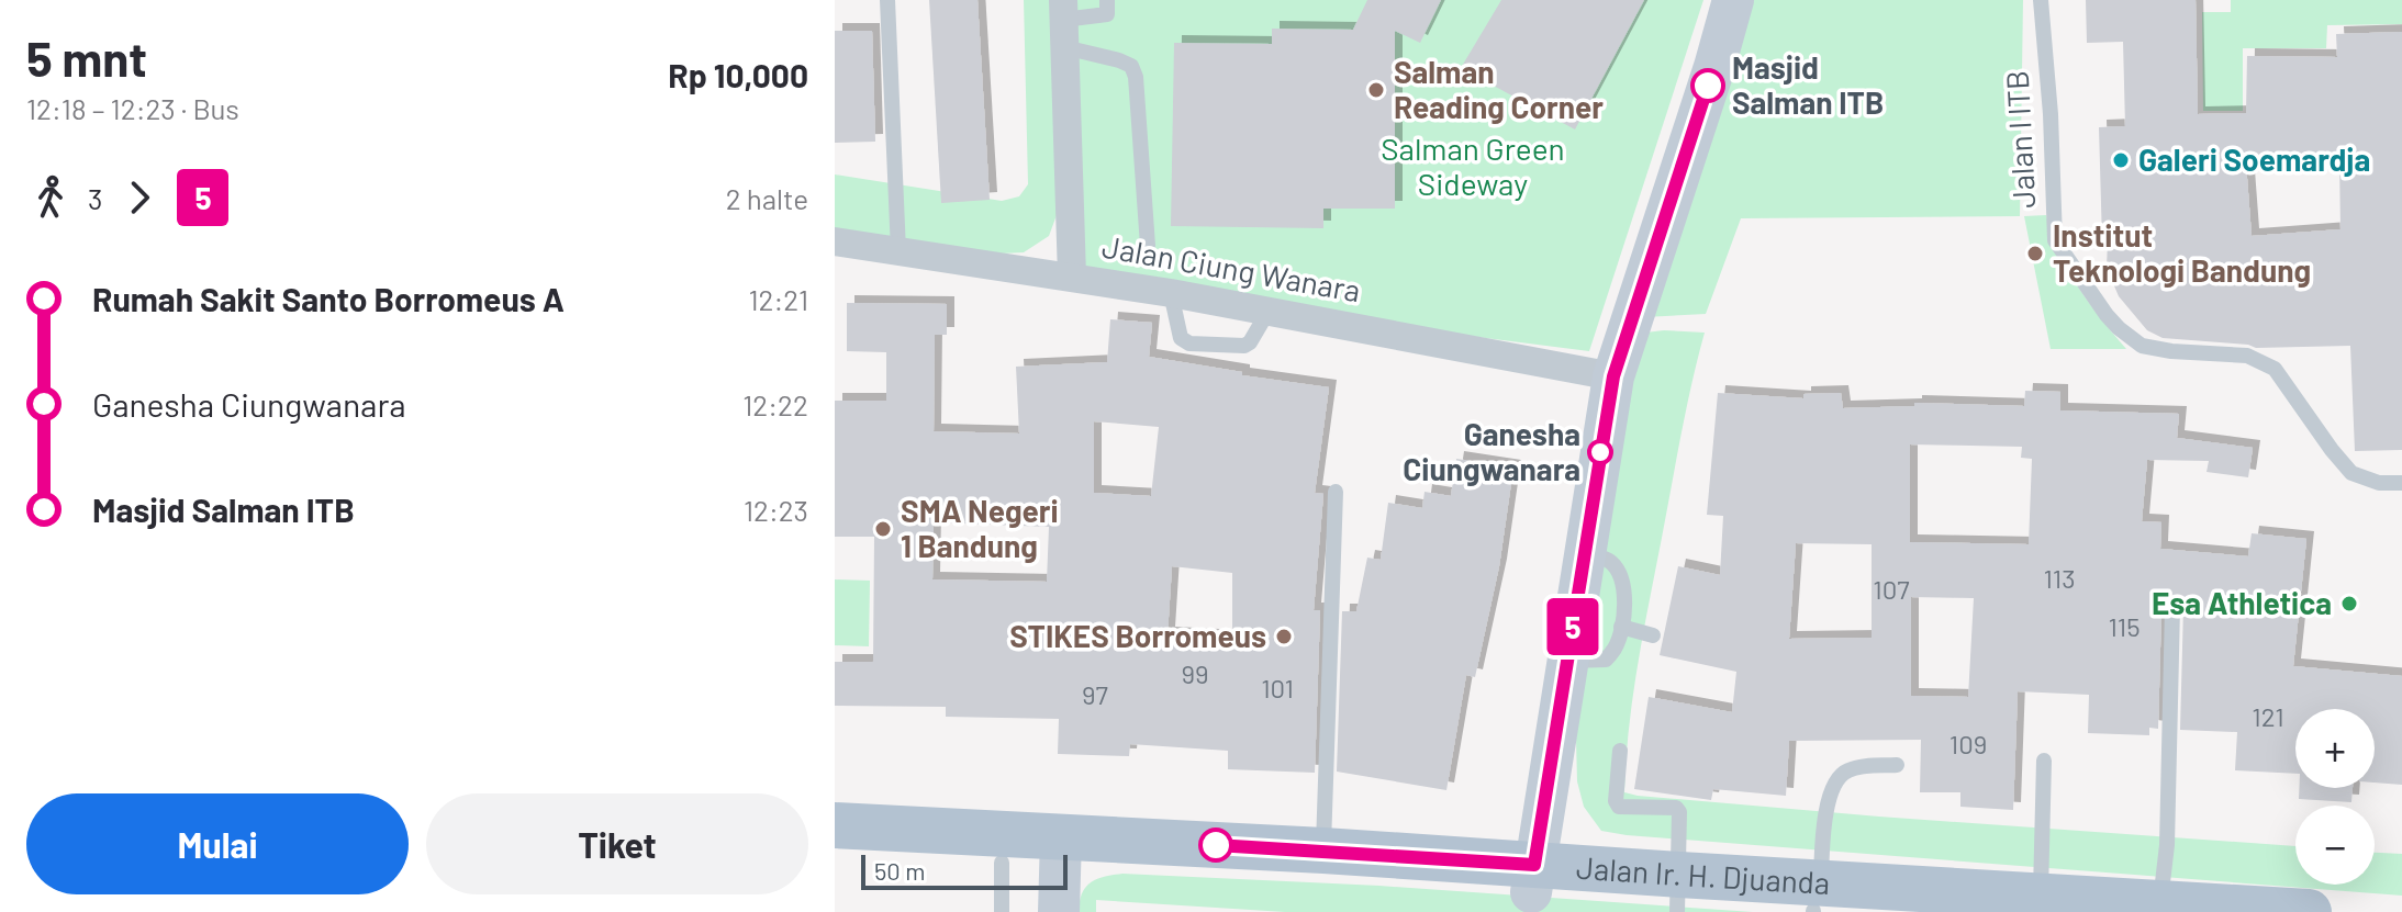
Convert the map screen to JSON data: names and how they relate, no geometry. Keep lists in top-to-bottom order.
{
  "streets": {
    "main road": ["Jalan Ir. H. Djuanda"],
    "street": ["Jalan Ciung Wanara"],
    "lane": ["Jalan I ITB"]
  },
  "parks": ["Salman Green Sideway"],
  "places": [
    "Masjid Salman ITB",
    "Salman Reading Corner",
    "Galeri Soemardja",
    "Institut Teknologi Bandung",
    "Ganesha Ciungwanara",
    "SMA Negeri 1 Bandung",
    "Esa Athletica",
    "STIKES Borromeus"
  ],
  "lines": ["bus line 5"],
  "house_numbers": [
    "113",
    "107",
    "115",
    "99",
    "101",
    "97",
    "121",
    "109"
  ],
  "scale_bar": "50 m",
  "page": {
    "heading": ["5 mnt", "12:18 – 12:23 · Bus", "Rp 10,000"],
    "on_map": "5",
    "legs": ["3", "5", "2 halte"],
    "list": [
      {
        "name": "Rumah Sakit Santo Borromeus A",
        "value": "12:21"
      },
      {
        "name": "Ganesha Ciungwanara",
        "value": "12:22"
      },
      {
        "name": "Masjid Salman ITB",
        "value": "12:23"
      }
    ],
    "map_buttons": ["+", "−"],
    "buttons": ["Mulai", "Tiket"],
    "scale": "50 m"
  }
}
